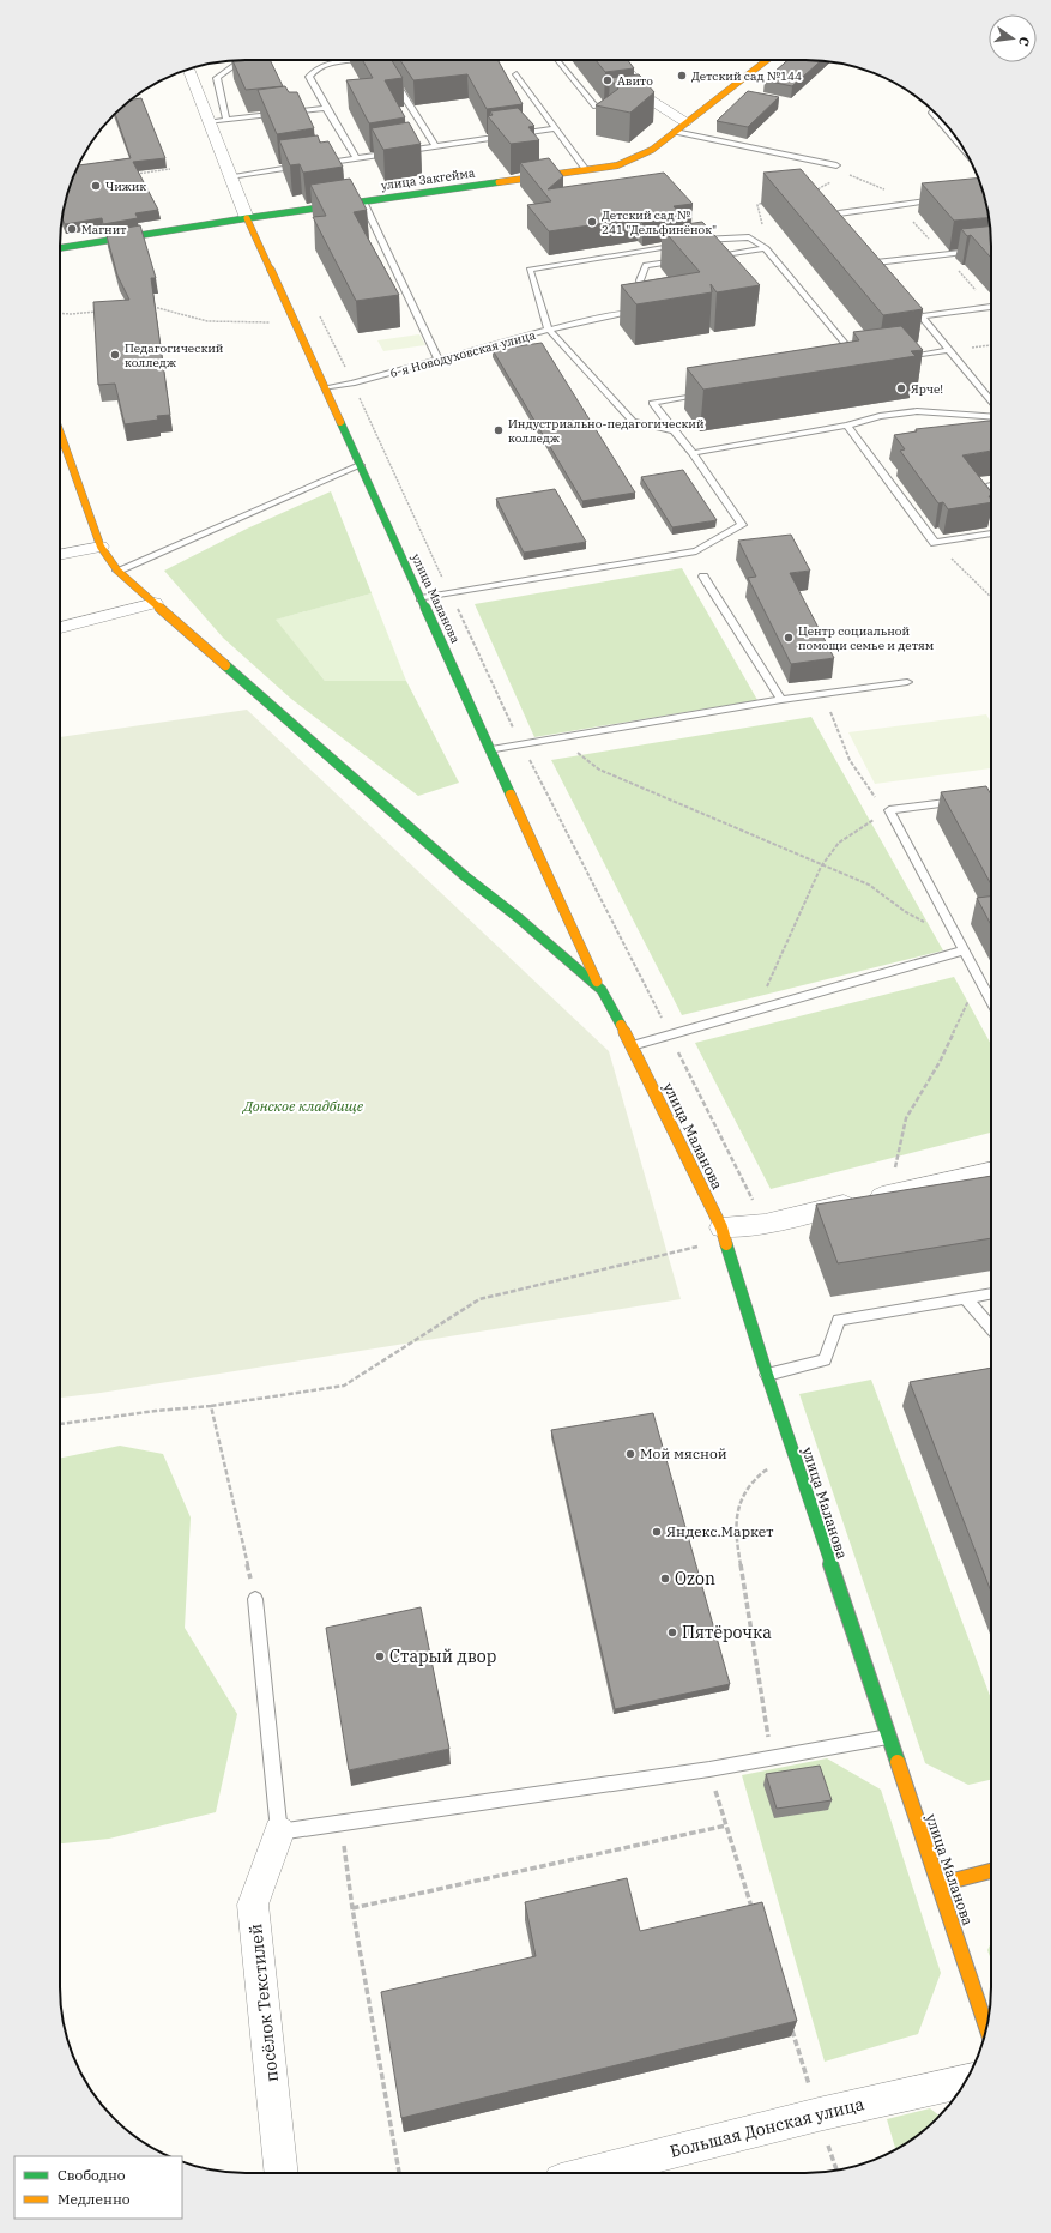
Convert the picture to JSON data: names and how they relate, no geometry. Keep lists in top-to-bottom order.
{
  "streets": {
    "street": [
      "улица Закгейма",
      "улица Маланова",
      "посёлок Текстилей",
      "Большая Донская улица"
    ],
    "lane": ["6-я Новодуховская улица"]
  },
  "crossings": [
    ["улица Закгейма", "улица Маланова"],
    ["6-я Новодуховская улица", "улица Маланова"]
  ],
  "parks": ["Донское кладбище"],
  "places": [
    "Детский сад №144",
    "Авито",
    "Чижик",
    "Детский сад № 241 \"Дельфинёнок\"",
    "Магнит",
    "Педагогический колледж",
    "Ярче!",
    "Индустриально-педагогический колледж",
    "Центр социальной помощи семье и детям",
    "Мой мясной",
    "Яндекс.Маркет",
    "Ozon",
    "Пятёрочка",
    "Старый двор"
  ],
  "legend": ["Свободно", "Медленно"],
  "north": "right"
}
